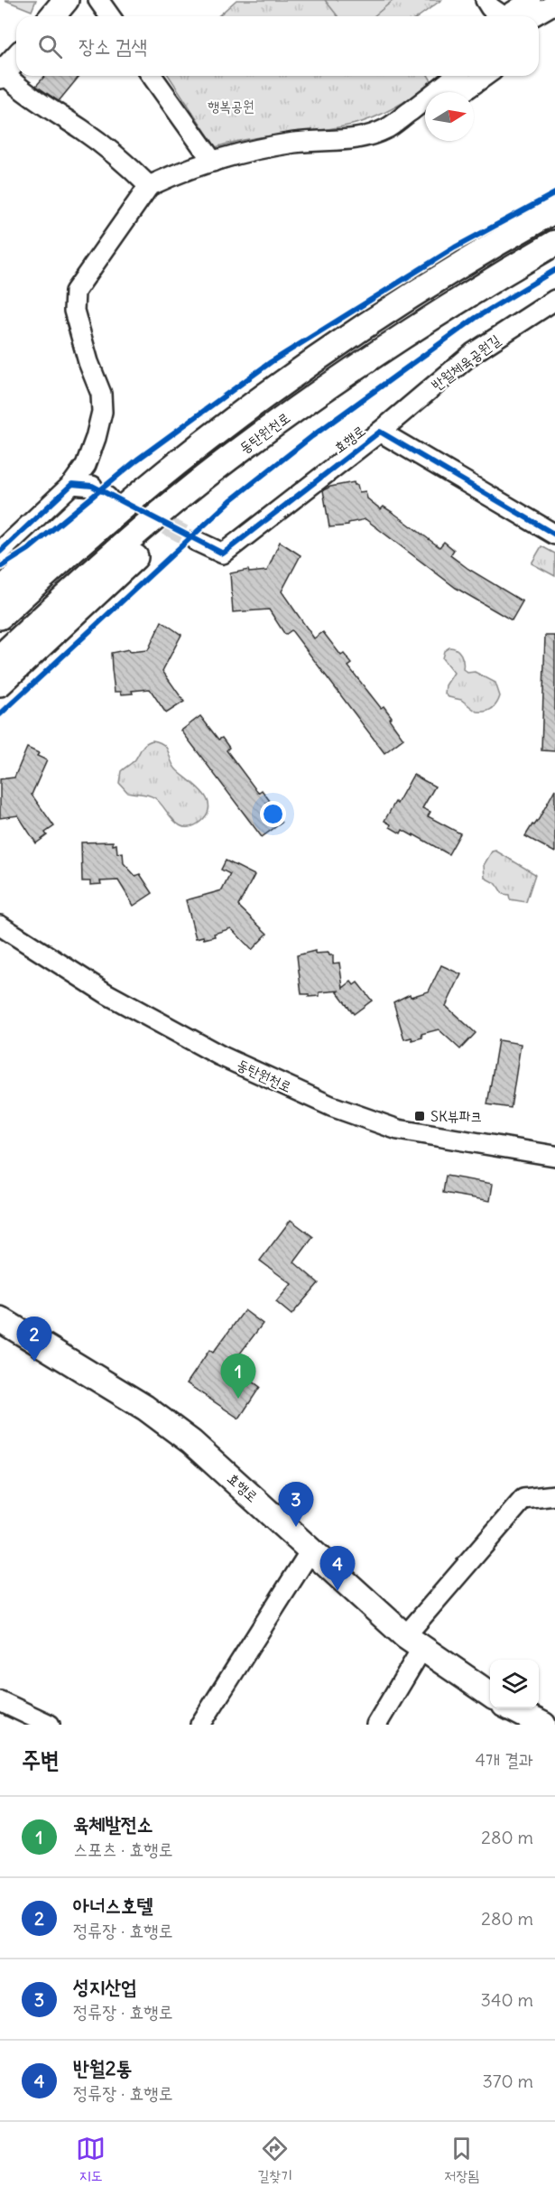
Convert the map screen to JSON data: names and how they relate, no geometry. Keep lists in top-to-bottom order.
{
  "streets": {
    "main road": ["동탄원천로", "효행로"],
    "street": ["반월체육공원길"]
  },
  "crossings": [
    ["반월체육공원길", "효행로"]
  ],
  "parks": ["행복공원"],
  "places": {
    "transit": ["SK뷰파크"]
  },
  "north": "right",
  "page": {
    "search": "장소 검색",
    "pins": [
      "2",
      "1",
      "3",
      "4"
    ],
    "heading": ["주변", "4개 결과"],
    "list": [
      {
        "mark": "1",
        "name": "육체발전소",
        "note": "스포츠 · 효행로",
        "value": "280 m"
      },
      {
        "mark": "2",
        "name": "아너스호텔",
        "note": "정류장 · 효행로",
        "value": "280 m"
      },
      {
        "mark": "3",
        "name": "성지산업",
        "note": "정류장 · 효행로",
        "value": "340 m"
      },
      {
        "mark": "4",
        "name": "반월2통",
        "note": "정류장 · 효행로",
        "value": "370 m"
      }
    ],
    "nav": ["지도", "길찾기", "저장됨"]
  }
}
